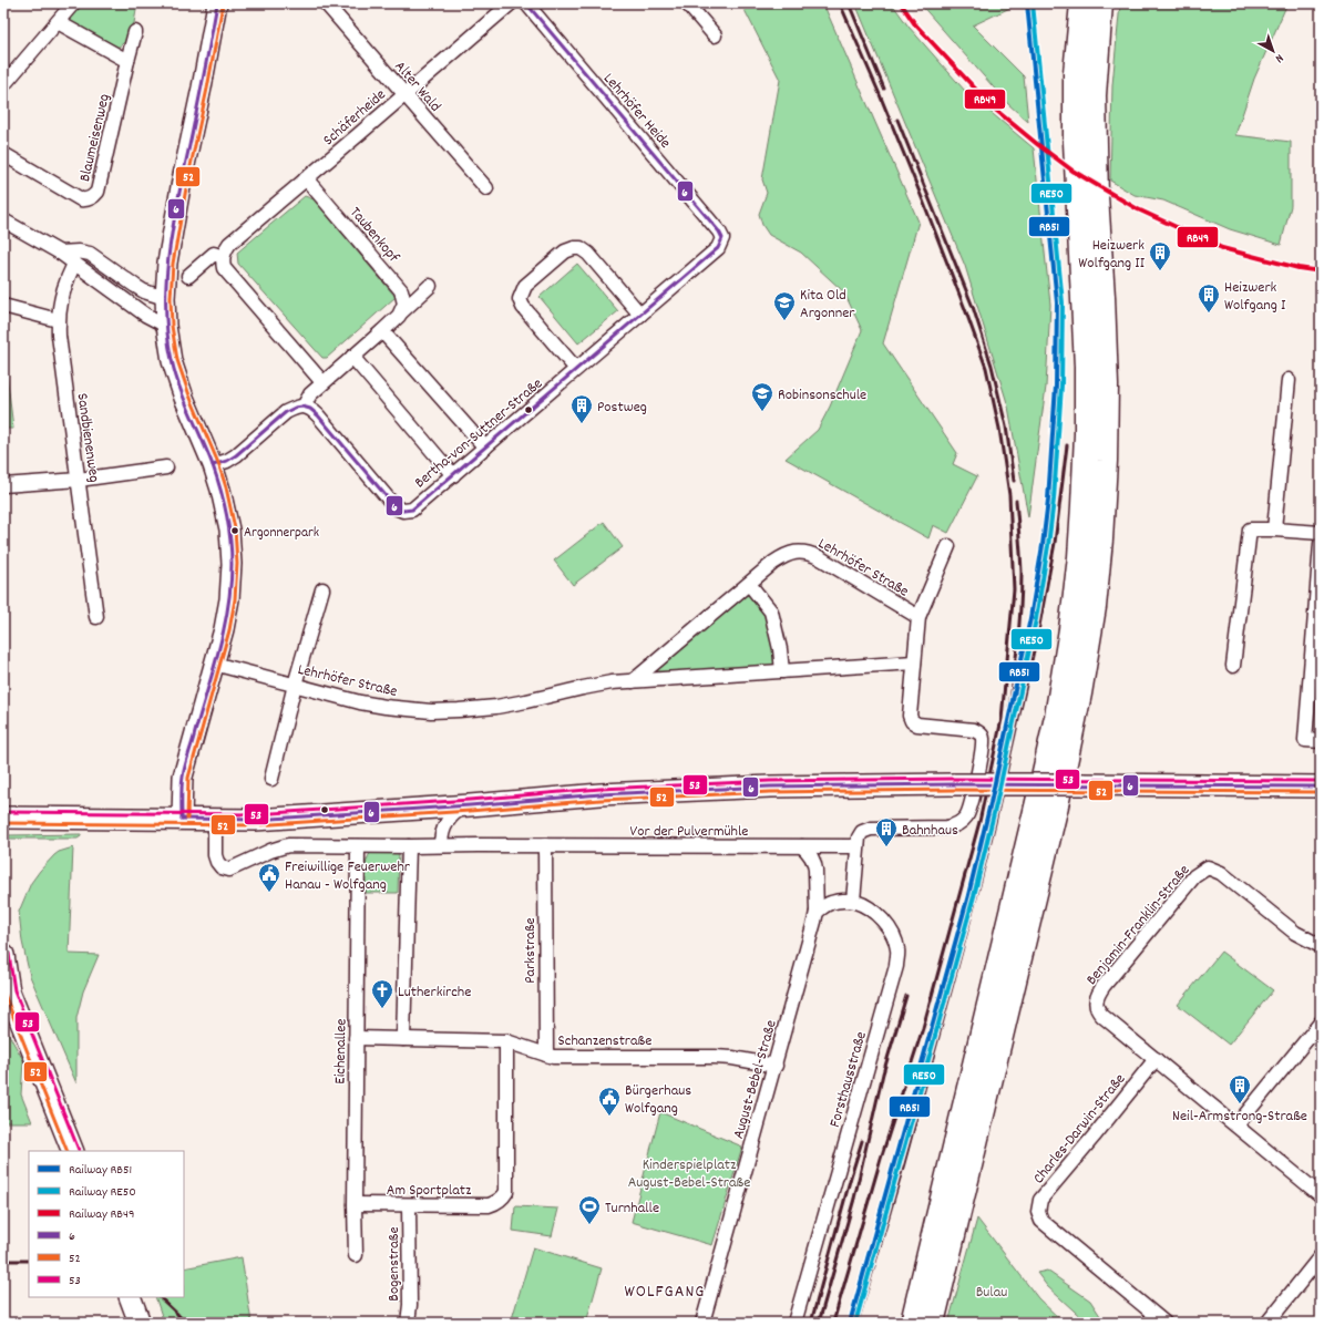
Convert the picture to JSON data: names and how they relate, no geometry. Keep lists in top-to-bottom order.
{
  "streets": {
    "street": [
      "Alter Wald",
      "Lehrhöfer Heide",
      "Schäferheide",
      "Blaumeisenweg",
      "Taubenkopf",
      "Bertha-von-Suttner-Straße",
      "Sandbienenweg",
      "Lehrhöfer Straße",
      "Vor der Pulvermühle",
      "Benjamin-Franklin-Straße",
      "Parkstraße",
      "Schanzenstraße",
      "Eichenallee",
      "August-Bebel-Straße",
      "Forsthausstraße",
      "Charles-Darwin-Straße",
      "Am Sportplatz",
      "Bogenstraße"
    ]
  },
  "crossings": [
    ["Alter Wald", "Schäferheide"],
    ["Lehrhöfer Heide", "Bertha-von-Suttner-Straße"],
    ["Schäferheide", "Taubenkopf"],
    ["Lehrhöfer Straße", "Vor der Pulvermühle"],
    ["Vor der Pulvermühle", "Parkstraße"],
    ["Vor der Pulvermühle", "Eichenallee"],
    ["Vor der Pulvermühle", "August-Bebel-Straße"],
    ["Benjamin-Franklin-Straße", "Charles-Darwin-Straße"],
    ["Parkstraße", "Schanzenstraße"],
    ["Schanzenstraße", "Eichenallee"],
    ["Schanzenstraße", "August-Bebel-Straße"],
    ["Schanzenstraße", "Am Sportplatz"],
    ["Eichenallee", "Am Sportplatz"],
    ["Am Sportplatz", "Bogenstraße"]
  ],
  "districts": ["WOLFGANG"],
  "parks": ["Kinderspielplatz August-Bebel-Straße", "Bulau"],
  "places": {
    "building": [
      "Heizwerk Wolfgang II",
      "Heizwerk Wolfgang I",
      "Postweg",
      "Bahnhaus",
      "Neil-Armstrong-Straße"
    ],
    "school or university": ["Kita Old Argonner", "Robinsonschule"],
    "other": ["Argonnerpark"],
    "public building": ["Freiwillige Feuerwehr Hanau - Wolfgang", "Bürgerhaus Wolfgang"],
    "church": ["Lutherkirche"],
    "sports": ["Turnhalle"]
  },
  "lines": [
    "rail line RB51",
    "rail line RE50",
    "rail line RB49",
    "transit line 6",
    "transit line 52",
    "transit line 53"
  ],
  "legend": [
    "Railway RB51",
    "Railway RE50",
    "Railway RB49",
    "6",
    "52",
    "53"
  ],
  "north": "bottom right"
}
